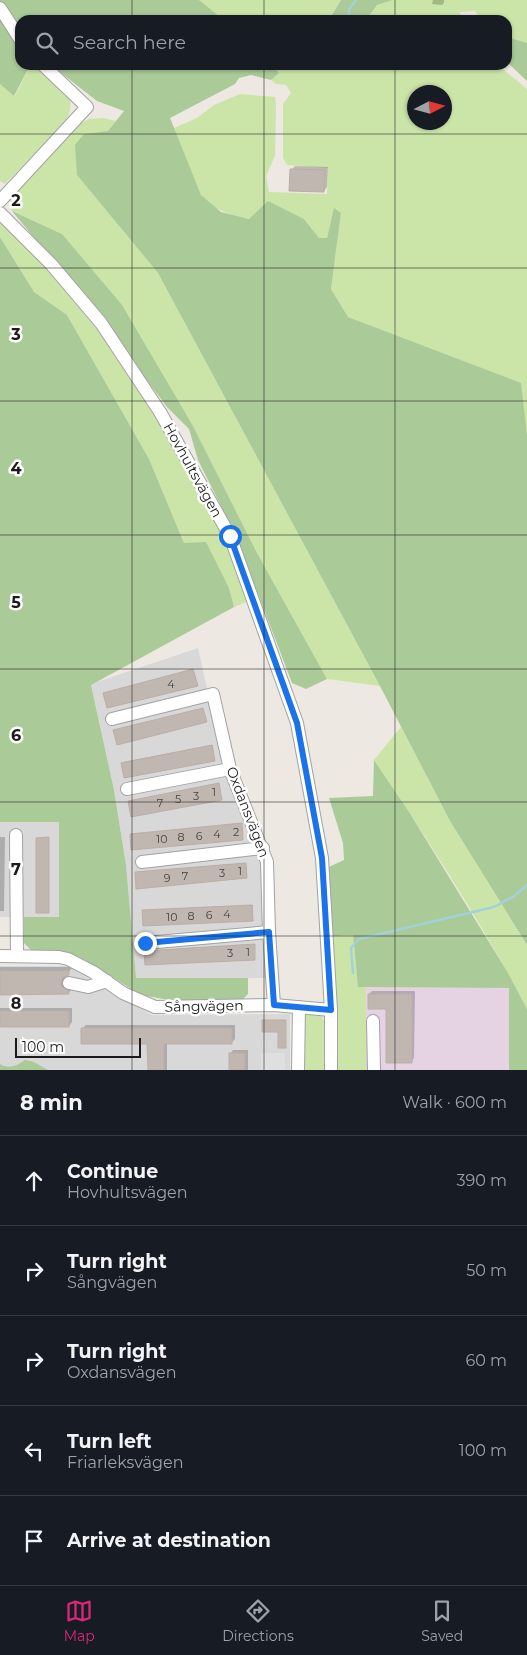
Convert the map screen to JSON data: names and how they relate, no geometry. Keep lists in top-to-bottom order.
{
  "streets": {
    "street": ["Hovhultsvägen", "Oxdansvägen", "Sångvägen"]
  },
  "crossings": [
    ["Hovhultsvägen", "Sångvägen"],
    ["Oxdansvägen", "Sångvägen"]
  ],
  "house_numbers": [
    "4",
    "1",
    "3",
    "5",
    "7",
    "2",
    "4",
    "6",
    "8",
    "10",
    "1",
    "3",
    "7",
    "9",
    "4",
    "6",
    "8",
    "10",
    "1",
    "3"
  ],
  "scale_bar": "100 m",
  "north": "right",
  "page": {
    "search": "Search here",
    "scale": "100 m",
    "heading": ["8 min", "Walk · 600 m"],
    "list": [
      ["Continue", "Hovhultsvägen", "390 m"],
      ["Turn right", "Sångvägen", "50 m"],
      ["Turn right", "Oxdansvägen", "60 m"],
      ["Turn left", "Friarleksvägen", "100 m"],
      "Arrive at destination"
    ],
    "nav": ["Map", "Directions", "Saved"]
  },
  "grid": {
    "rows": [
      "2",
      "3",
      "4",
      "5",
      "6",
      "7",
      "8"
    ]
  }
}
